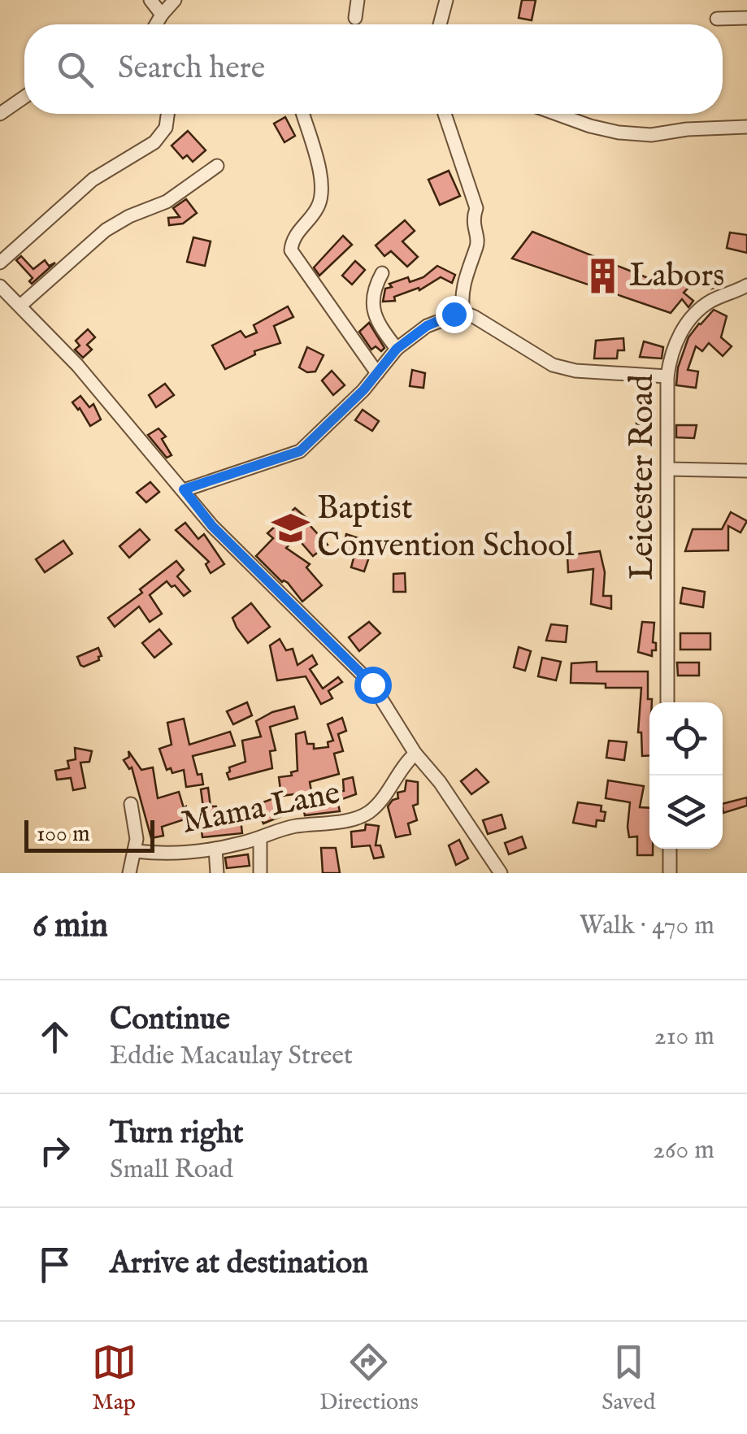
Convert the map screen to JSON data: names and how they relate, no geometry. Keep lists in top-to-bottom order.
{
  "streets": {
    "street": ["Leicester Road", "Mama Lane"]
  },
  "places": {
    "building": ["Labors"],
    "school or university": ["Baptist Convention School"]
  },
  "scale_bar": "100 m",
  "page": {
    "search": "Search here",
    "scale": "100 m",
    "heading": ["6 min", "Walk · 470 m"],
    "list": [
      ["Continue", "Eddie Macaulay Street", "210 m"],
      ["Turn right", "Small Road", "260 m"],
      "Arrive at destination"
    ],
    "nav": ["Map", "Directions", "Saved"]
  }
}
